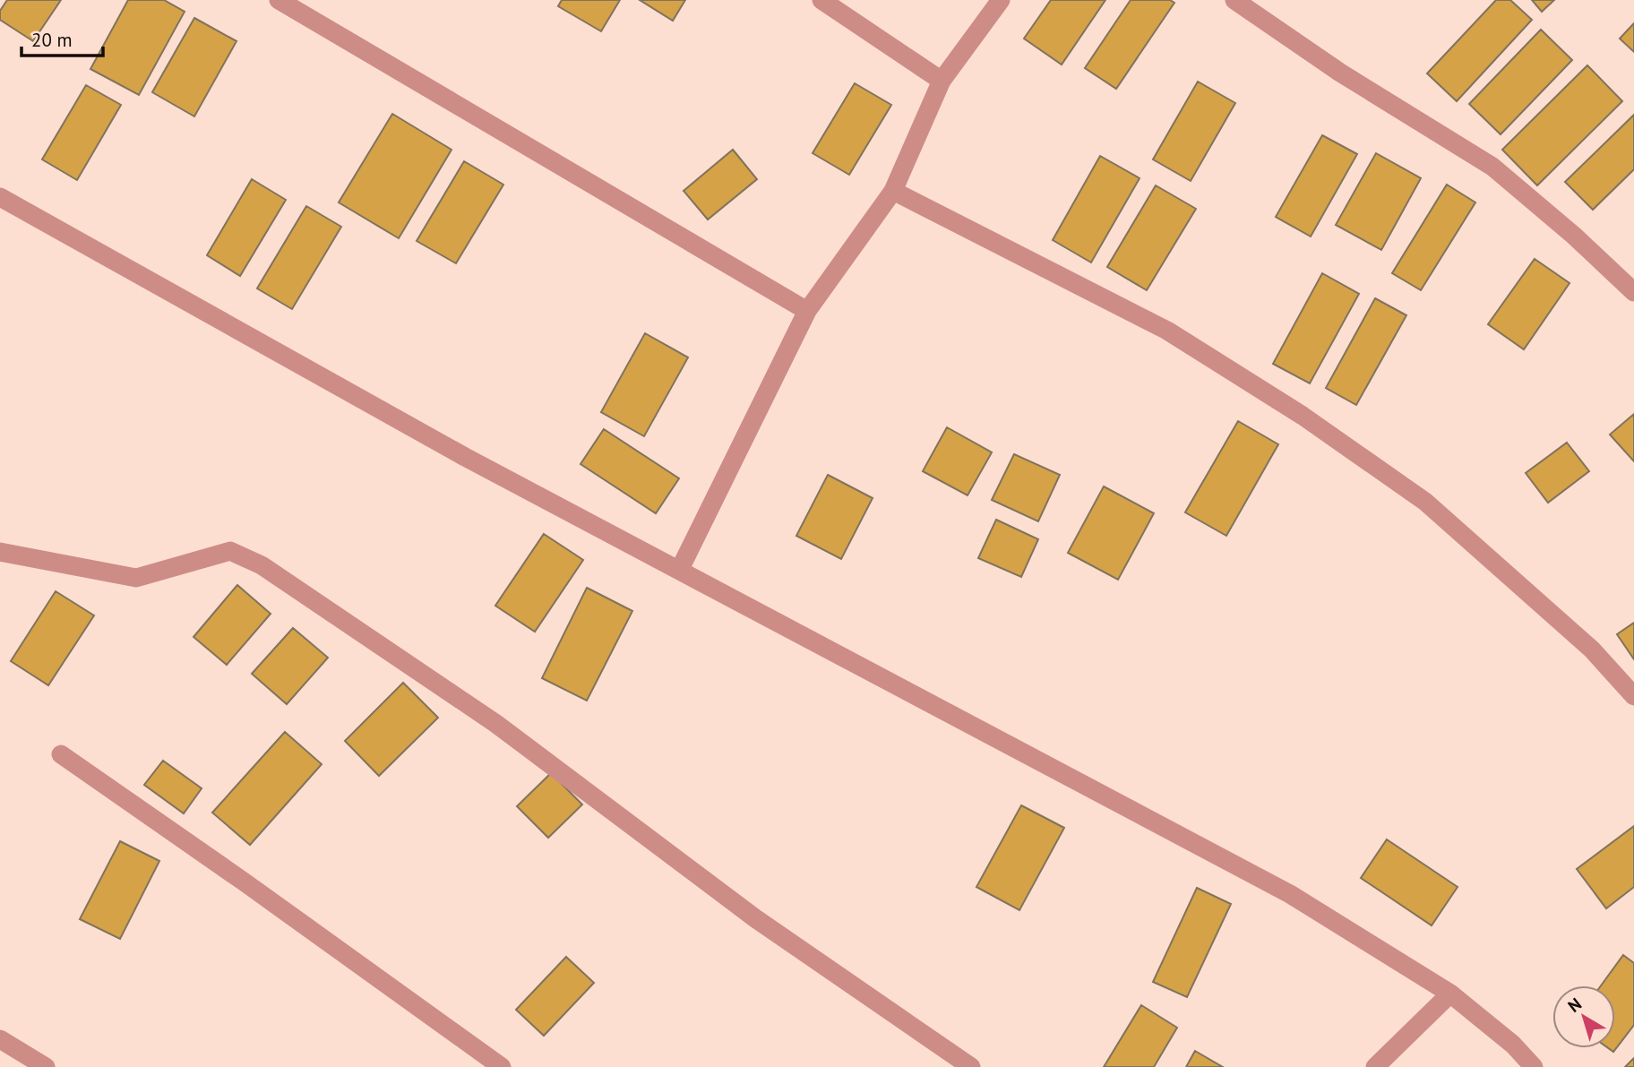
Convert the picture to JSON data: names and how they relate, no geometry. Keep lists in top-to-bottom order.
{
  "scale_bar": "20 m",
  "north": "top left"
}
